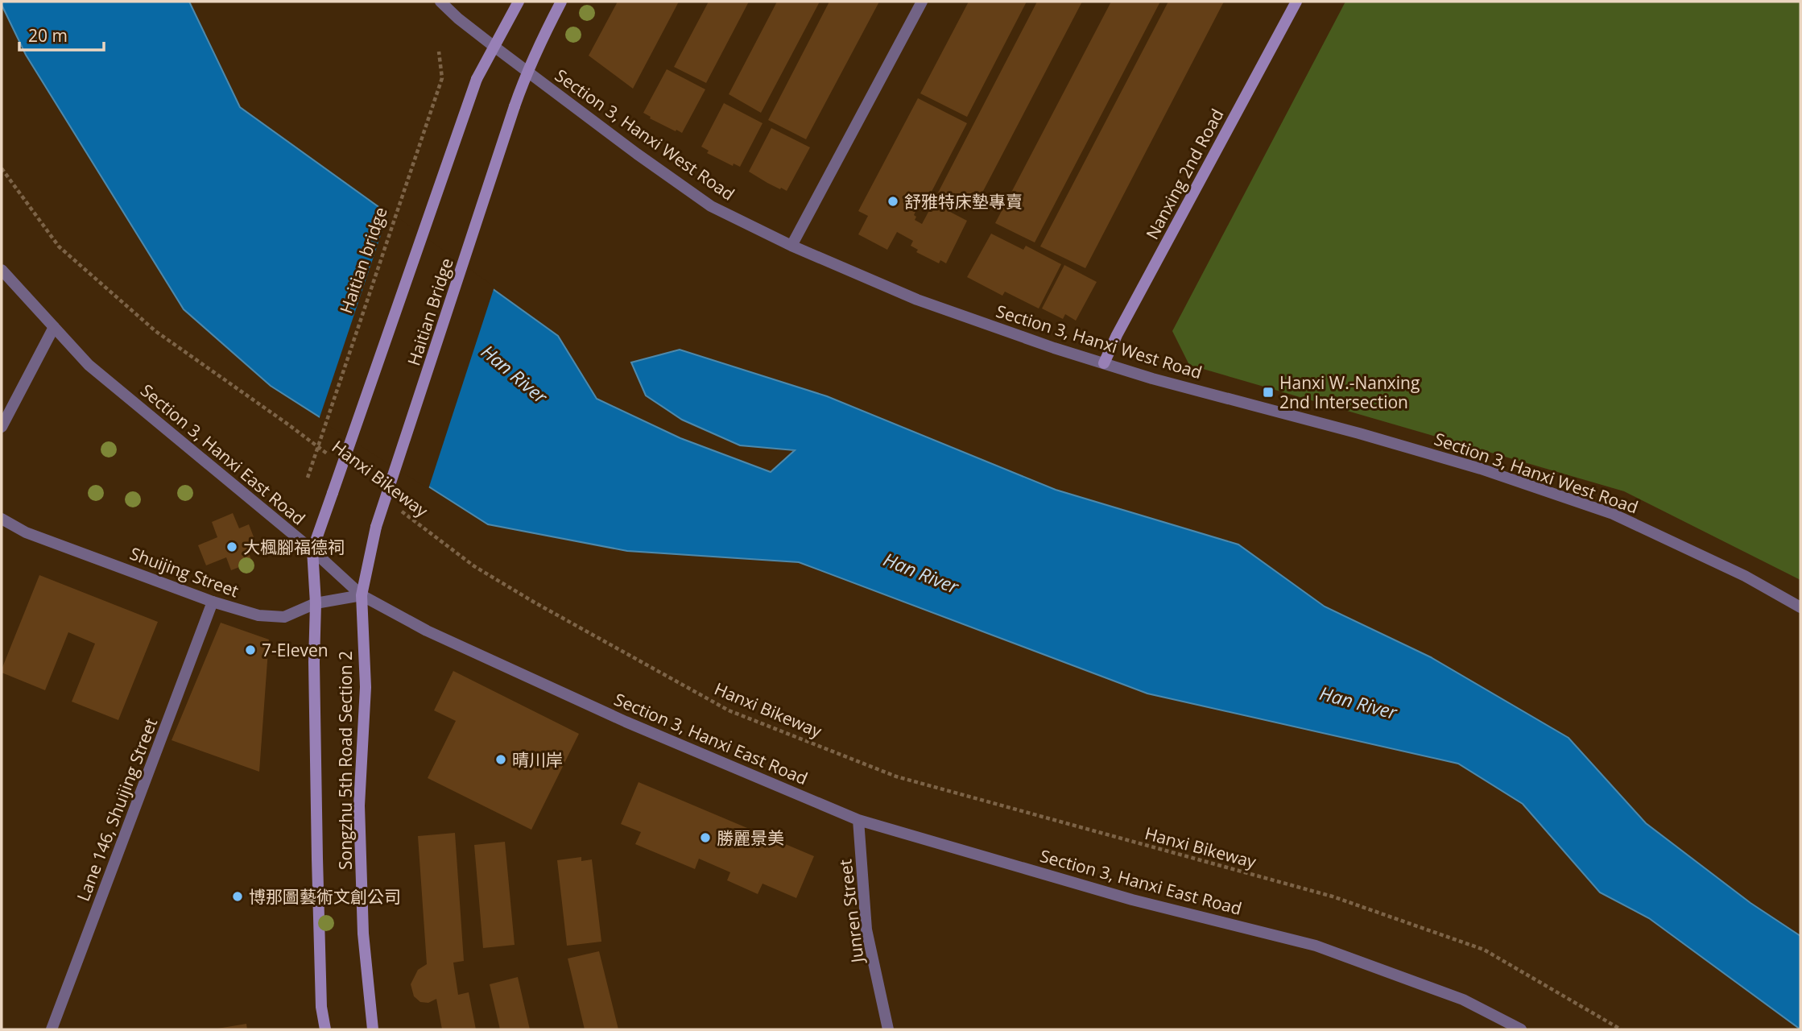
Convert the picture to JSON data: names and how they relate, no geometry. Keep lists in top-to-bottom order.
{
  "streets": {
    "street": [
      "Section 3, Hanxi West Road",
      "Nanxing 2nd Road",
      "Haitian bridge",
      "Haitian Bridge",
      "Section 3, Hanxi East Road",
      "Shuijing Street",
      "Songzhu 5th Road Section 2",
      "Lane 146, Shuijing Street",
      "Junren Street"
    ],
    "path": ["Hanxi Bikeway"]
  },
  "crossings": [
    ["Section 3, Hanxi West Road", "Nanxing 2nd Road"],
    ["Section 3, Hanxi West Road", "Haitian bridge"],
    ["Section 3, Hanxi West Road", "Haitian Bridge"],
    ["Haitian bridge", "Songzhu 5th Road Section 2"],
    ["Haitian Bridge", "Songzhu 5th Road Section 2"],
    ["Section 3, Hanxi East Road", "Shuijing Street"],
    ["Section 3, Hanxi East Road", "Songzhu 5th Road Section 2"],
    ["Section 3, Hanxi East Road", "Junren Street"],
    ["Shuijing Street", "Songzhu 5th Road Section 2"],
    ["Shuijing Street", "Lane 146, Shuijing Street"]
  ],
  "water": ["Han River"],
  "places": {
    "other": [
      "舒雅特床墊專賣",
      "大楓腳福德祠",
      "7-Eleven",
      "晴川岸",
      "勝麗景美",
      "博那圖藝術文創公司"
    ],
    "transit": ["Hanxi W.-Nanxing 2nd Intersection"]
  },
  "scale_bar": "20 m"
}
